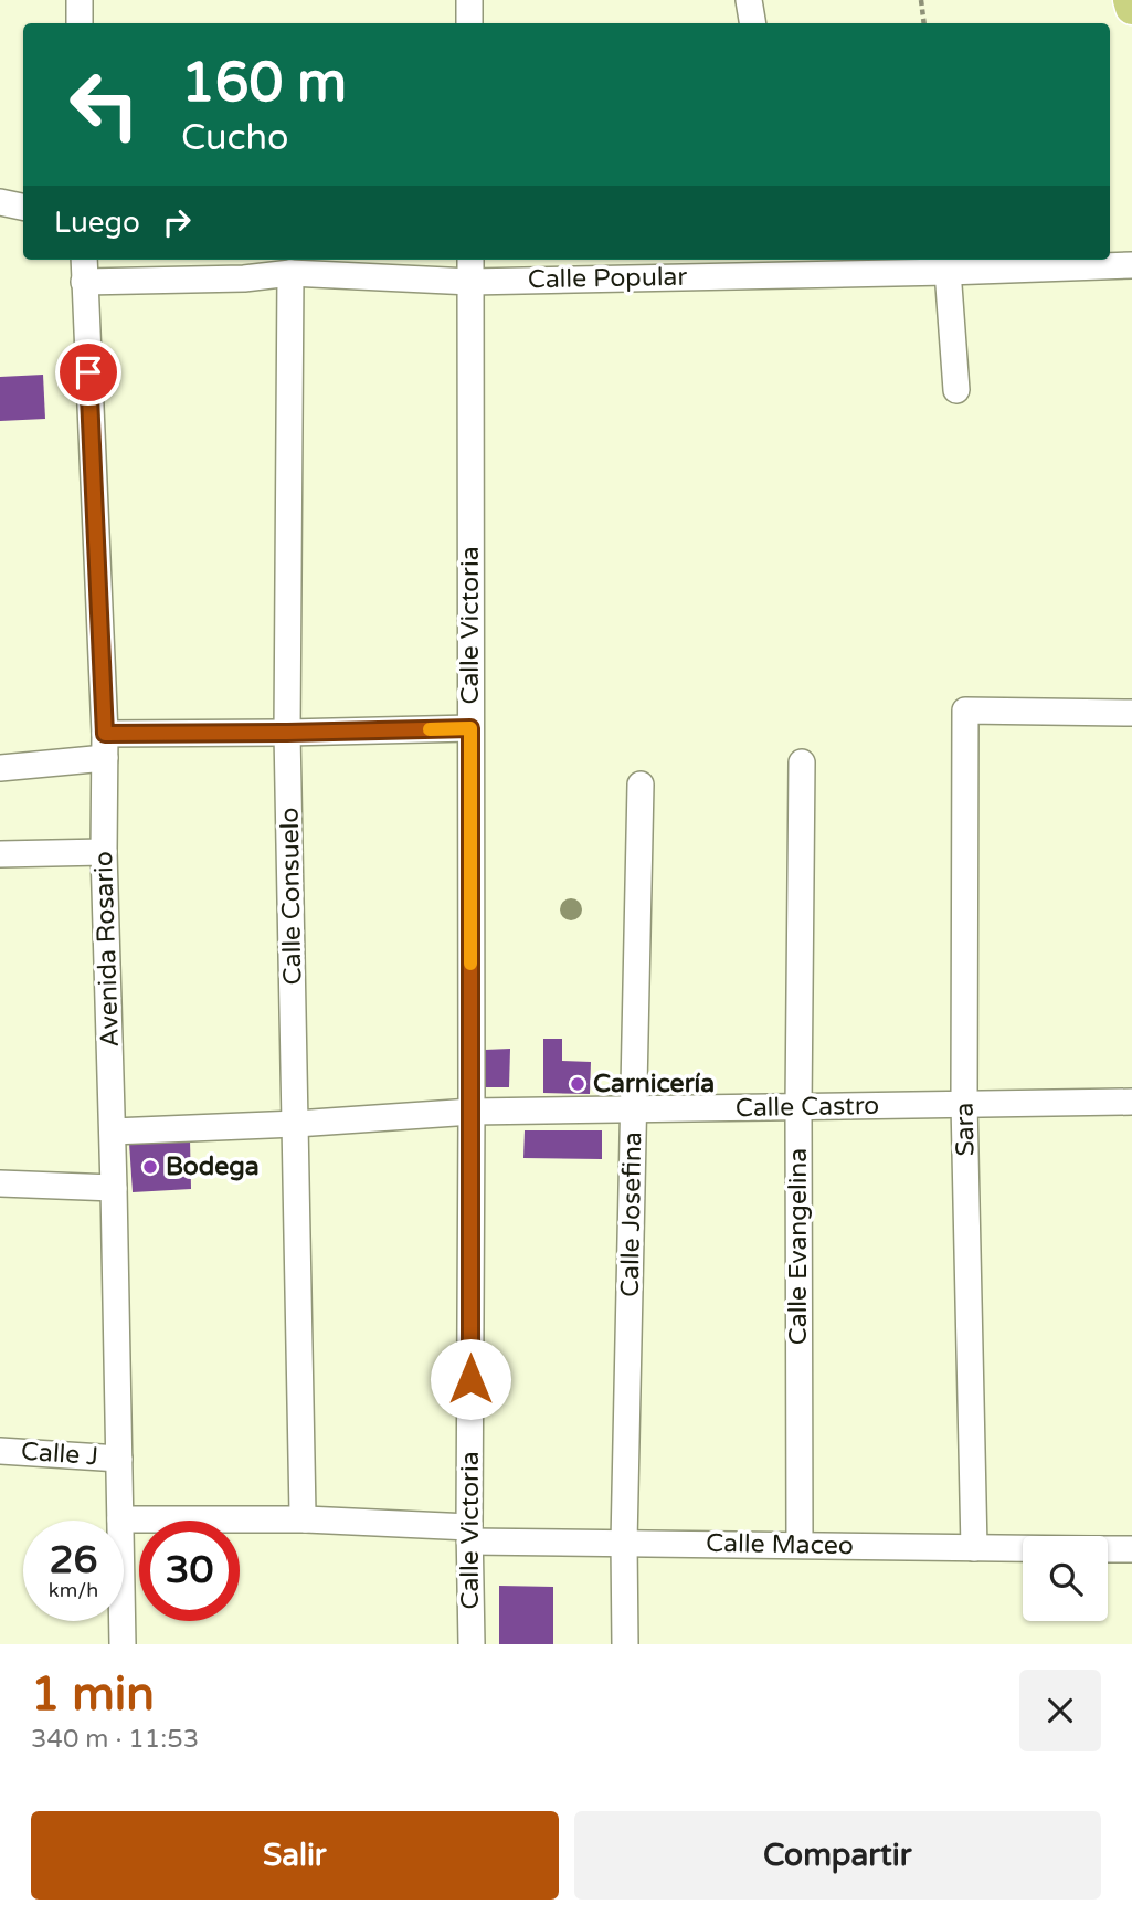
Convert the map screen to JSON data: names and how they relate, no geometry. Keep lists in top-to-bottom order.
{
  "streets": {
    "street": [
      "Calle Popular",
      "Calle Victoria",
      "Calle Consuelo",
      "Avenida Rosario",
      "Calle Castro",
      "Sara",
      "Calle Josefina",
      "Calle Evangelina",
      "Calle J",
      "Calle Maceo"
    ]
  },
  "crossings": [
    ["Calle Popular", "Calle Victoria"],
    ["Calle Popular", "Calle Consuelo"],
    ["Calle Popular", "Avenida Rosario"],
    ["Calle Victoria", "Calle Castro"],
    ["Calle Victoria", "Calle Maceo"],
    ["Calle Consuelo", "Calle Castro"],
    ["Calle Consuelo", "Calle Maceo"],
    ["Avenida Rosario", "Calle Castro"],
    ["Avenida Rosario", "Calle J"],
    ["Avenida Rosario", "Calle Maceo"],
    ["Calle Castro", "Sara"],
    ["Calle Castro", "Calle Josefina"],
    ["Calle Castro", "Calle Evangelina"],
    ["Sara", "Calle Maceo"],
    ["Calle Josefina", "Calle Maceo"],
    ["Calle Evangelina", "Calle Maceo"]
  ],
  "places": ["Carnicería", "Bodega"],
  "page": {
    "turn": ["160 m", "Cucho"],
    "then": "Luego",
    "speed": "26 km/h",
    "limit": "30",
    "heading": ["1 min", "340 m · 11:53"],
    "buttons": ["Salir", "Compartir"]
  }
}
